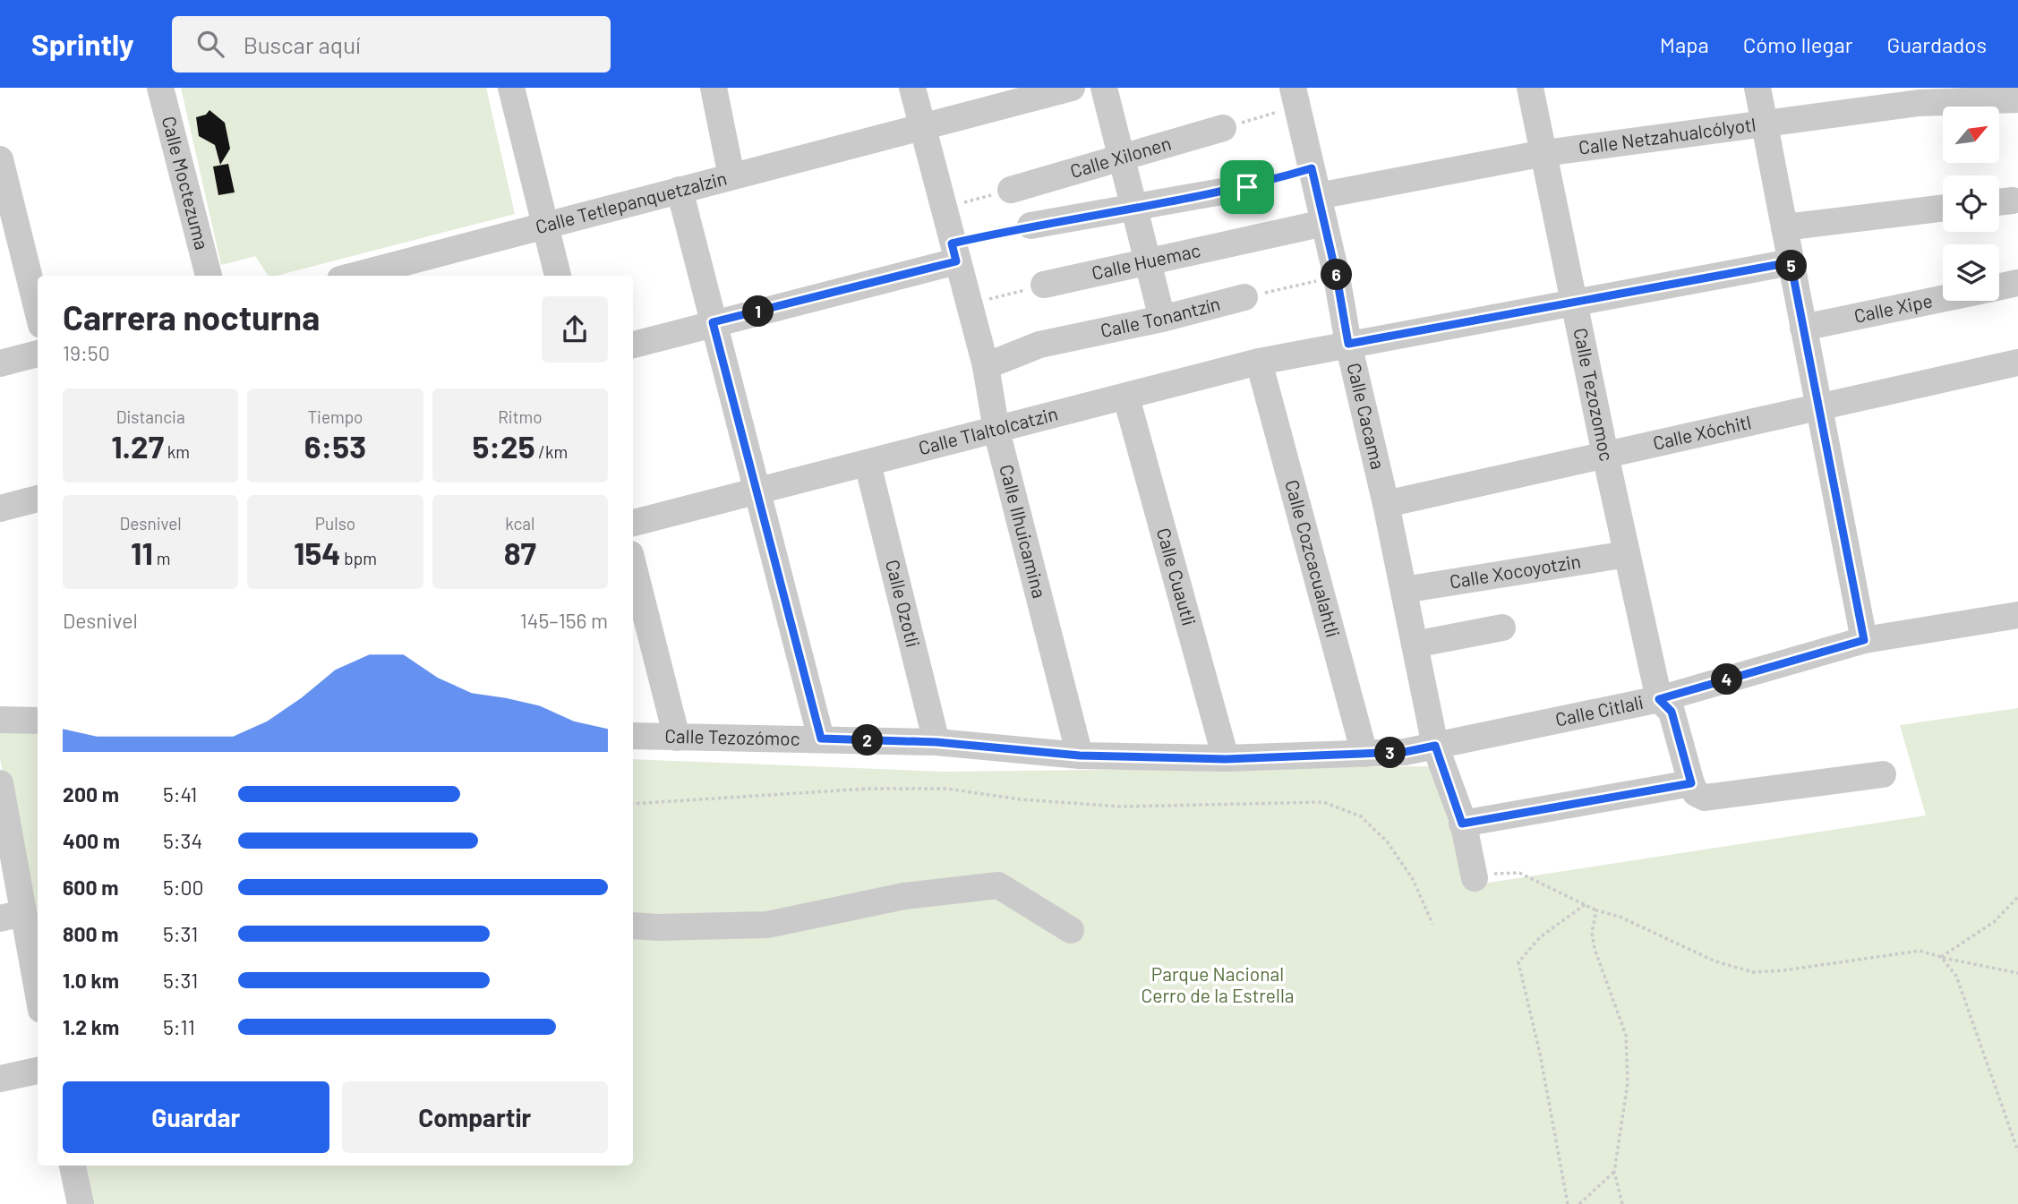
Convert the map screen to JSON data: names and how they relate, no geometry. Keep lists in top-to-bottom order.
{
  "streets": {
    "street": [
      "Calle Netzahualcólyotl",
      "Calle Xilonen",
      "Calle Moctezuma",
      "Calle Tetlepanquetzalzin",
      "Calle Huemac",
      "Calle Xipe",
      "Calle Tonantzín",
      "Calle Tezozomoc",
      "Calle Cacama",
      "Calle Tlaltolcatzin",
      "Calle Xóchitl",
      "Calle Ilhuicamina",
      "Calle Cozcacualahtli",
      "Calle Xocoyotzin",
      "Calle Cuautli",
      "Calle Ozotli",
      "Calle Citlali",
      "Calle Tezozómoc"
    ]
  },
  "crossings": [
    ["Calle Netzahualcólyotl", "Calle Tezozomoc"],
    ["Calle Netzahualcólyotl", "Calle Cacama"],
    ["Calle Tetlepanquetzalzin", "Calle Ilhuicamina"],
    ["Calle Huemac", "Calle Cacama"],
    ["Calle Tonantzín", "Calle Cacama"],
    ["Calle Tonantzín", "Calle Ilhuicamina"],
    ["Calle Tezozomoc", "Calle Xóchitl"],
    ["Calle Tezozomoc", "Calle Xocoyotzin"],
    ["Calle Tezozomoc", "Calle Citlali"],
    ["Calle Cacama", "Calle Tlaltolcatzin"],
    ["Calle Cacama", "Calle Xóchitl"],
    ["Calle Cacama", "Calle Xocoyotzin"],
    ["Calle Cacama", "Calle Citlali"],
    ["Calle Cacama", "Calle Tezozómoc"],
    ["Calle Tlaltolcatzin", "Calle Ilhuicamina"],
    ["Calle Tlaltolcatzin", "Calle Cozcacualahtli"],
    ["Calle Tlaltolcatzin", "Calle Cuautli"],
    ["Calle Tlaltolcatzin", "Calle Ozotli"],
    ["Calle Ilhuicamina", "Calle Tezozómoc"],
    ["Calle Cozcacualahtli", "Calle Tezozómoc"],
    ["Calle Cuautli", "Calle Tezozómoc"],
    ["Calle Ozotli", "Calle Tezozómoc"],
    ["Calle Citlali", "Calle Tezozómoc"]
  ],
  "parks": ["Parque Nacional Cerro de la Estrella"],
  "north": "top right",
  "page": {
    "header": "Sprintly",
    "search": "Buscar aquí",
    "nav": ["Mapa", "Cómo llegar", "Guardados"],
    "pins": [
      "5",
      "6",
      "1",
      "4",
      "2",
      "3"
    ],
    "heading": ["Carrera nocturna", "19:50"],
    "stats": [
      ["Distancia", "1.27 km"],
      ["Tiempo", "6:53"],
      ["Ritmo", "5:25 /km"],
      ["Desnivel", "11 m"],
      ["Pulso", "154 bpm"],
      ["kcal", "87"]
    ],
    "chart": ["Desnivel", "145–156 m"],
    "list": [
      {
        "name": "200 m",
        "note": "5:41"
      },
      {
        "name": "400 m",
        "note": "5:34"
      },
      {
        "name": "600 m",
        "note": "5:00"
      },
      {
        "name": "800 m",
        "note": "5:31"
      },
      {
        "name": "1.0 km",
        "note": "5:31"
      },
      {
        "name": "1.2 km",
        "note": "5:11"
      }
    ],
    "buttons": ["Guardar", "Compartir"]
  }
}
